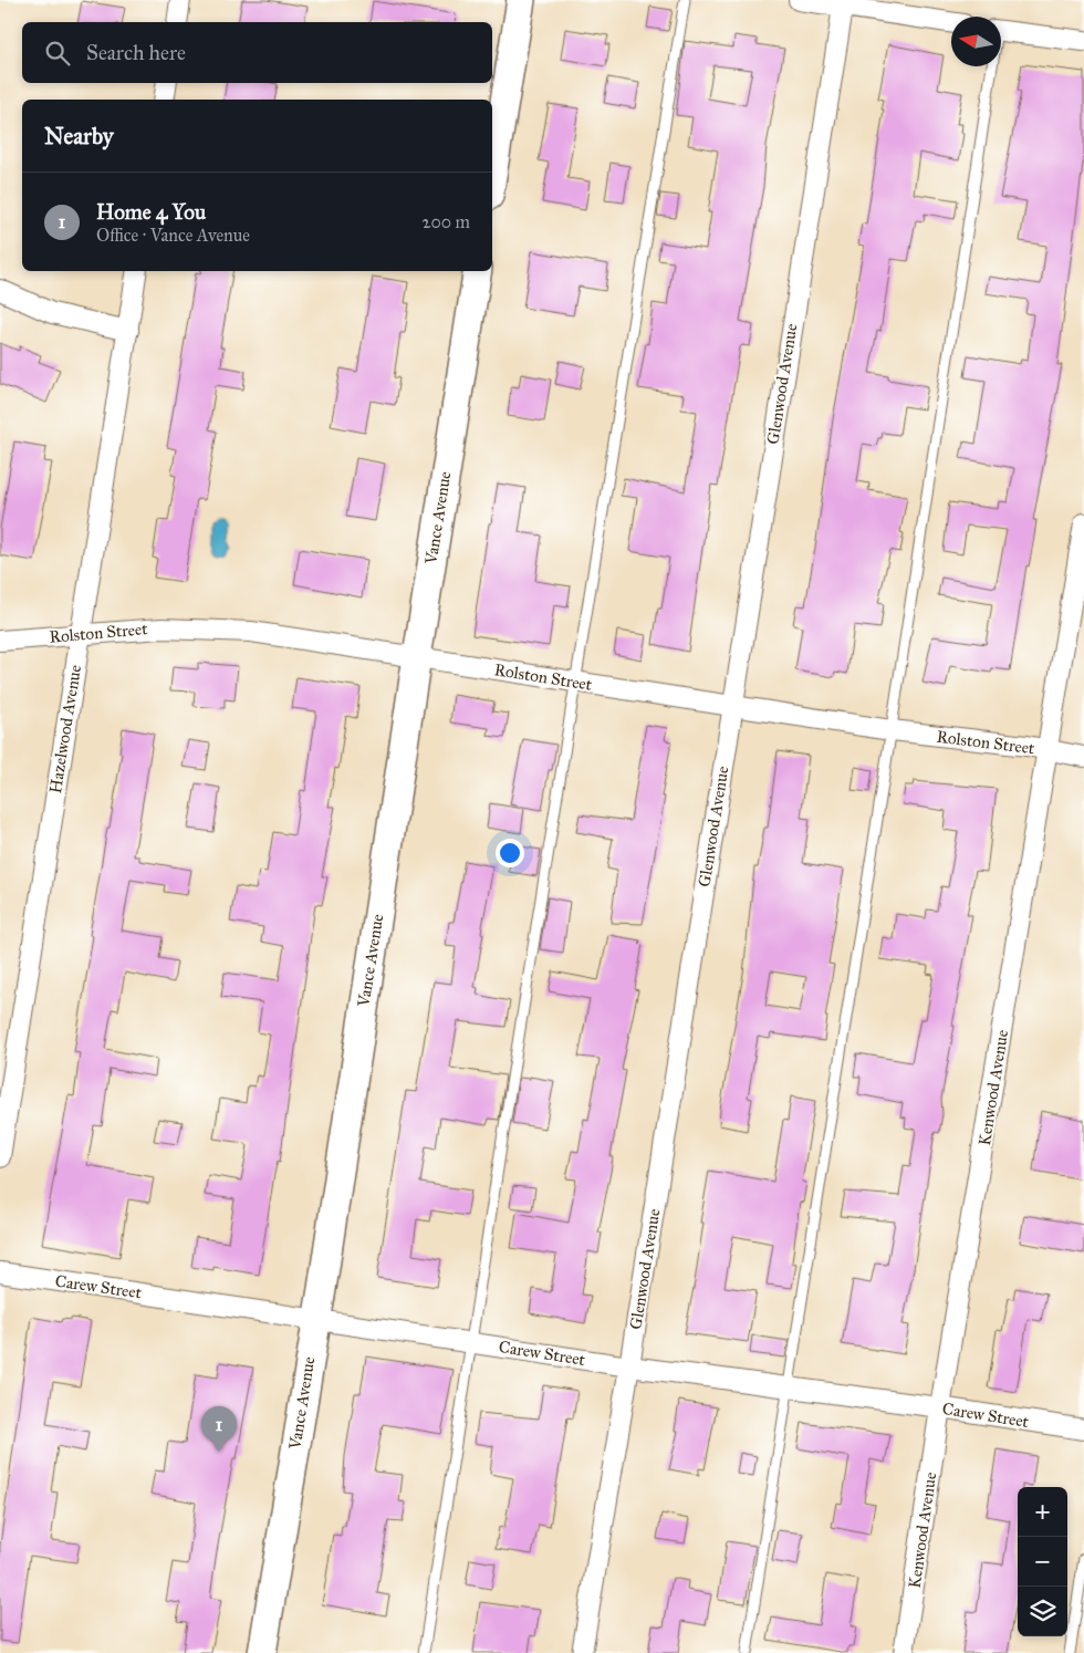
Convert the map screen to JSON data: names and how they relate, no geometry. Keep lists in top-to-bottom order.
{
  "streets": {
    "street": [
      "Glenwood Avenue",
      "Vance Avenue",
      "Rolston Street",
      "Hazelwood Avenue",
      "Kenwood Avenue",
      "Carew Street"
    ]
  },
  "crossings": [
    ["Glenwood Avenue", "Rolston Street"],
    ["Glenwood Avenue", "Carew Street"],
    ["Vance Avenue", "Rolston Street"],
    ["Vance Avenue", "Carew Street"],
    ["Rolston Street", "Hazelwood Avenue"],
    ["Rolston Street", "Kenwood Avenue"],
    ["Kenwood Avenue", "Carew Street"]
  ],
  "north": "left",
  "page": {
    "search": "Search here",
    "heading": "Nearby",
    "list": [
      {
        "mark": "1",
        "name": "Home 4 You",
        "note": "Office · Vance Avenue",
        "value": "200 m"
      }
    ],
    "pins": "1",
    "map_buttons": ["+", "−"]
  }
}
